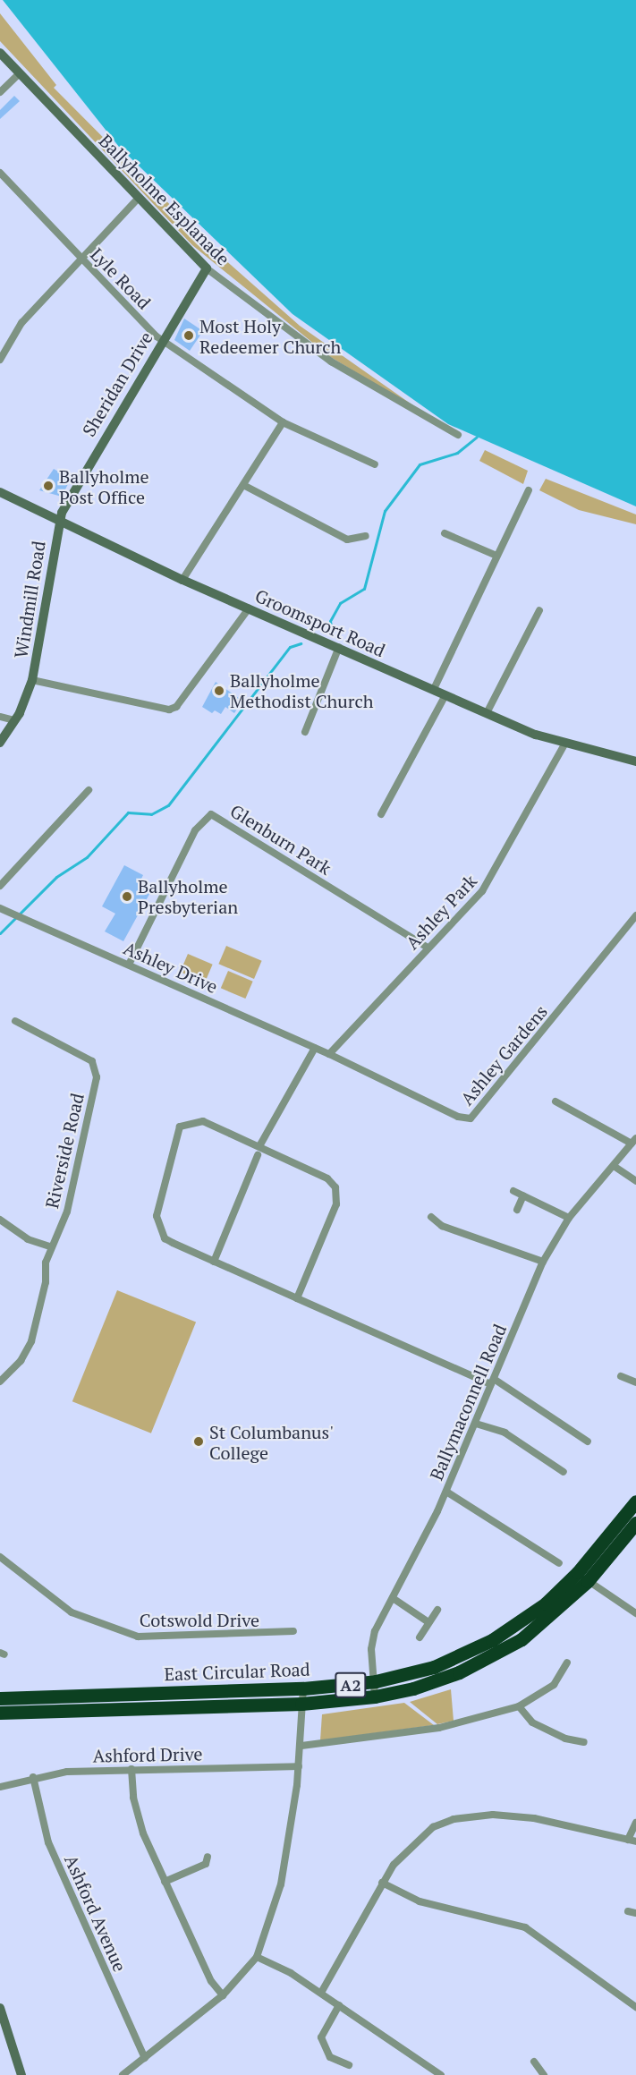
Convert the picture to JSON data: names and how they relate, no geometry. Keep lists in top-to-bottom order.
{
  "streets": {
    "highway": ["East Circular Road", "A2"],
    "main road": [
      "Ballyholme Esplanade",
      "Sheridan Drive",
      "Windmill Road",
      "Groomsport Road"
    ],
    "street": [
      "Lyle Road",
      "Glenburn Park",
      "Ashley Park",
      "Ashley Drive",
      "Ashley Gardens",
      "Riverside Road",
      "Ballymaconnell Road",
      "Cotswold Drive",
      "Ashford Drive",
      "Ashford Avenue"
    ]
  },
  "crossings": [
    ["Ballyholme Esplanade", "Sheridan Drive"],
    ["Lyle Road", "Sheridan Drive"],
    ["Sheridan Drive", "Windmill Road"],
    ["Sheridan Drive", "Groomsport Road"],
    ["Windmill Road", "Groomsport Road"],
    ["Groomsport Road", "Ashley Park"],
    ["Glenburn Park", "Ashley Park"],
    ["Glenburn Park", "Ashley Drive"],
    ["Ashley Park", "Ashley Drive"],
    ["Ashley Park", "Ashley Gardens"],
    ["Ashley Drive", "Ashley Gardens"],
    ["Ballymaconnell Road", "East Circular Road"],
    ["Ashford Drive", "Ashford Avenue"]
  ],
  "places": [
    "Most Holy Redeemer Church",
    "Ballyholme Post Office",
    "Ballyholme Methodist Church",
    "Ballyholme Presbyterian",
    "St Columbanus' College"
  ]
}
